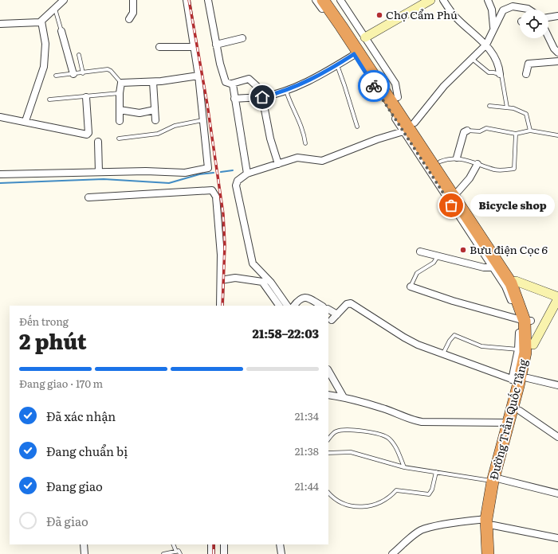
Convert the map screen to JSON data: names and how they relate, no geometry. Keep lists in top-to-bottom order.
{
  "streets": {
    "highway": ["Đường Trần Quốc Tảng"]
  },
  "places": ["Chợ Cẩm Phú", "Bicycle shop", "Bưu điện Cọc 6"],
  "page": {
    "bubble": "Bicycle shop",
    "heading": ["2 phút", "Đến trong", "21:58–22:03"],
    "bar": "Đang giao · 170 m",
    "list": [
      ["Đã xác nhận", "21:34"],
      ["Đang chuẩn bị", "21:38"],
      ["Đang giao", "21:44"],
      "Đã giao"
    ]
  }
}
